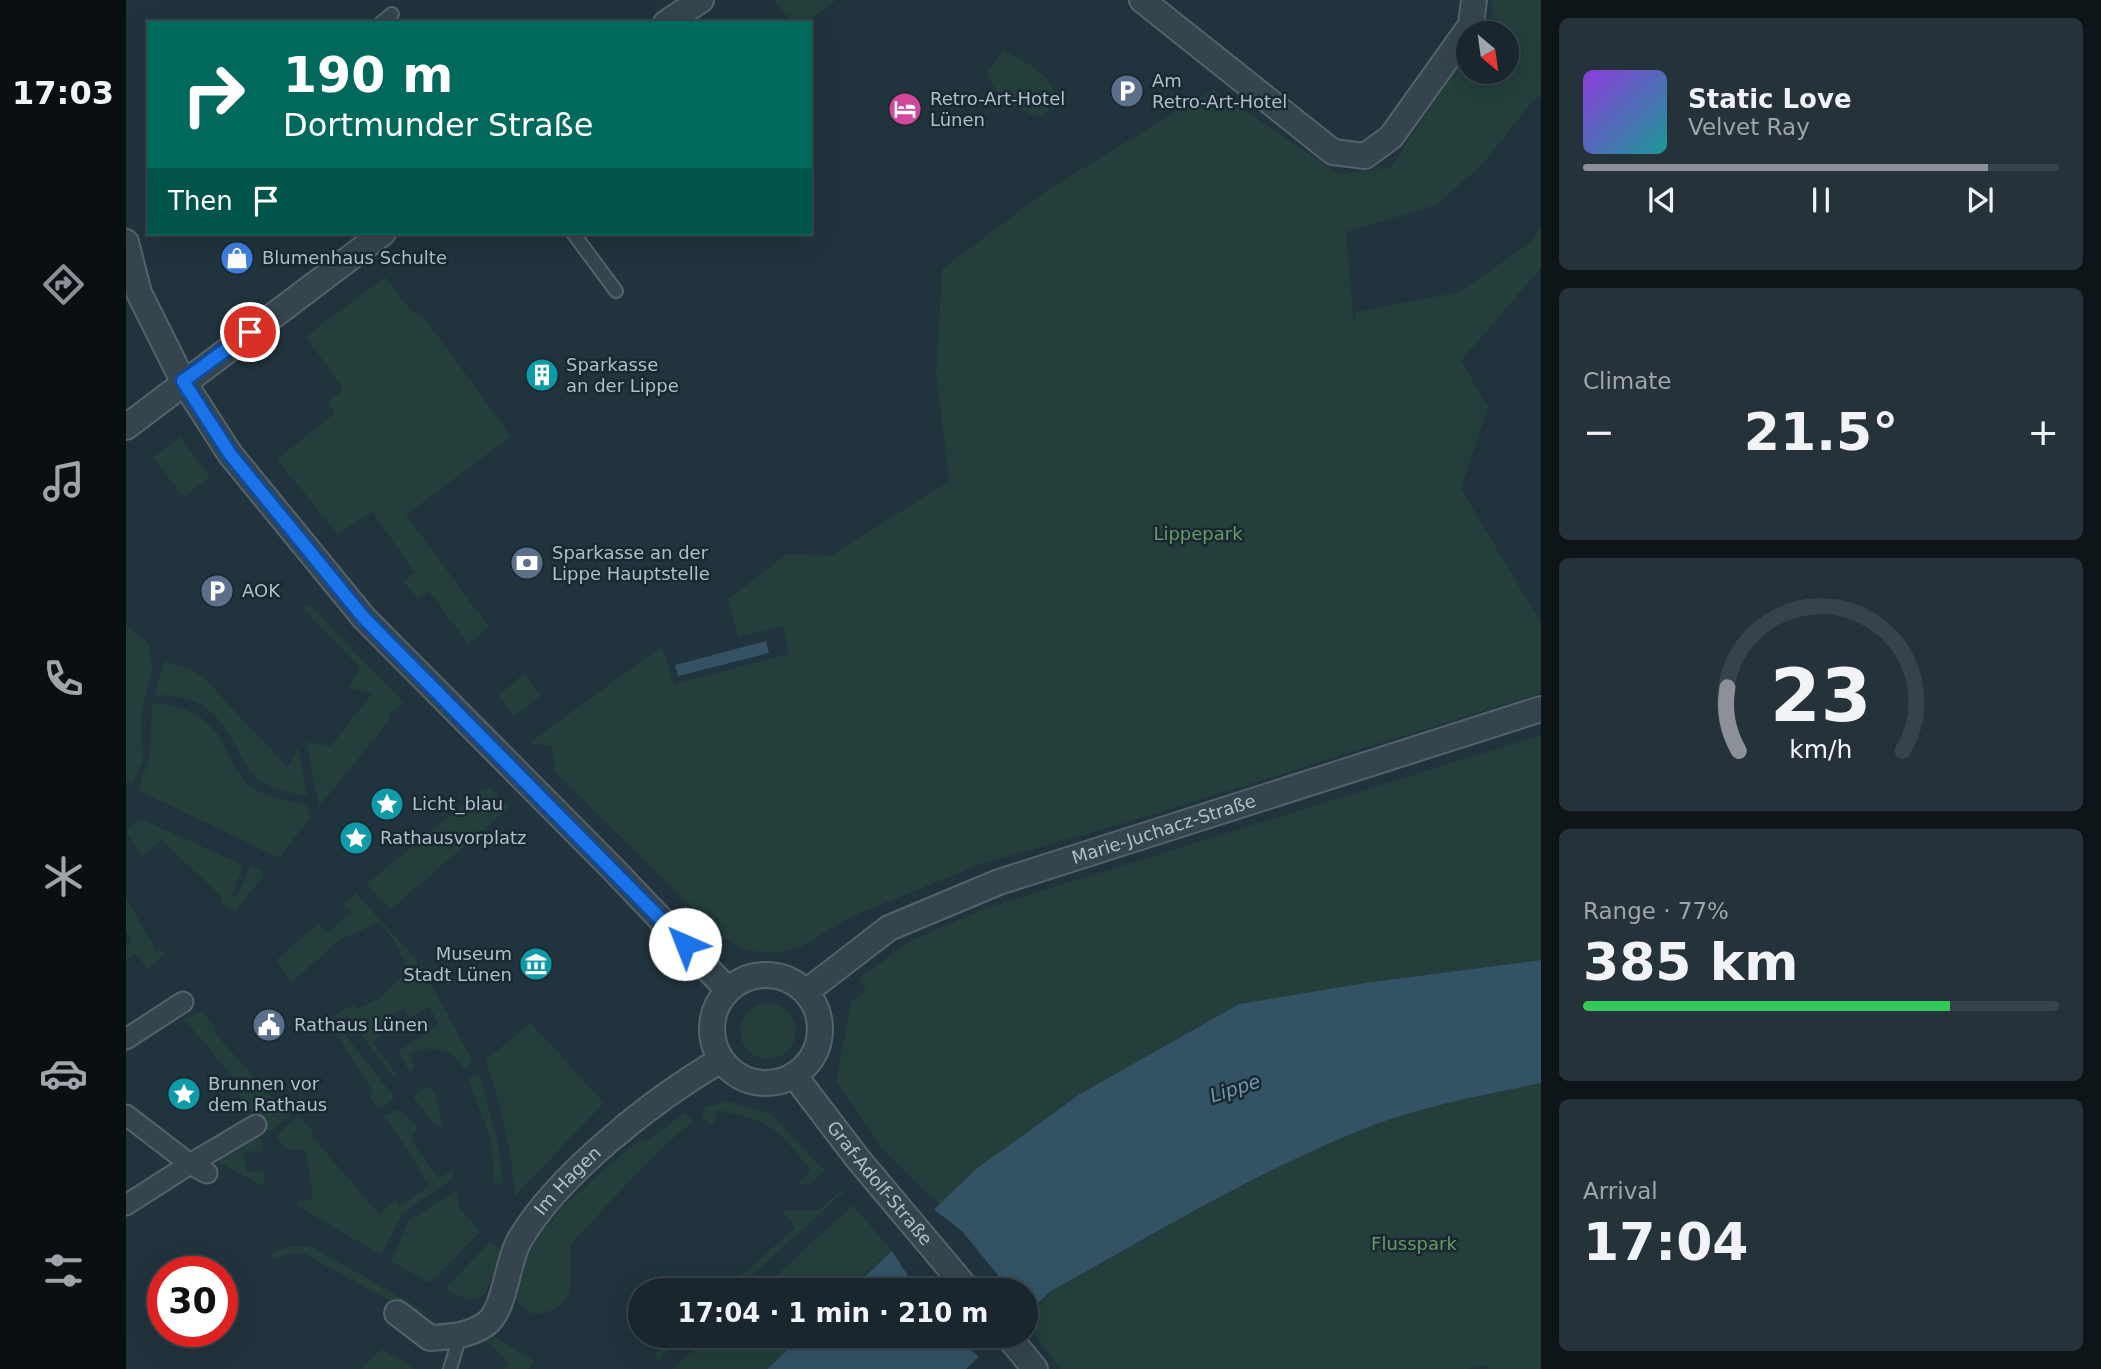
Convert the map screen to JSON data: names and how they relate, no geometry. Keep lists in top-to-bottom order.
{
  "streets": {
    "street": ["Marie-Juchacz-Straße", "Im Hagen", "Graf-Adolf-Straße"]
  },
  "crossings": [
    ["Marie-Juchacz-Straße", "Im Hagen"],
    ["Marie-Juchacz-Straße", "Graf-Adolf-Straße"],
    ["Im Hagen", "Graf-Adolf-Straße"]
  ],
  "water": ["Lippe"],
  "parks": ["Lippepark", "Flusspark"],
  "places": {
    "parking": ["Am Retro-Art-Hotel", "AOK"],
    "hotel": ["Retro-Art-Hotel Lünen"],
    "shop": ["Blumenhaus Schulte"],
    "building": ["Sparkasse an der Lippe"],
    "bank": ["Sparkasse an der Lippe Hauptstelle"],
    "place": ["Licht_blau", "Rathausvorplatz", "Brunnen vor dem Rathaus"],
    "museum": ["Museum Stadt Lünen"],
    "public building": ["Rathaus Lünen"]
  },
  "north": "bottom right",
  "page": {
    "tabs": "17:03",
    "turn": ["190 m", "Dortmunder Straße"],
    "song": ["Static Love", "Velvet Ray"],
    "then": "Then",
    "tile": [
      "Climate",
      ["Range · 77%", "385 km"],
      ["Arrival", "17:04"]
    ],
    "heat": ["−", "21.5°", "+"],
    "limit": "30",
    "trip": "17:04 · 1 min · 210 m",
    "gauge": ["23", "km/h"]
  }
}
